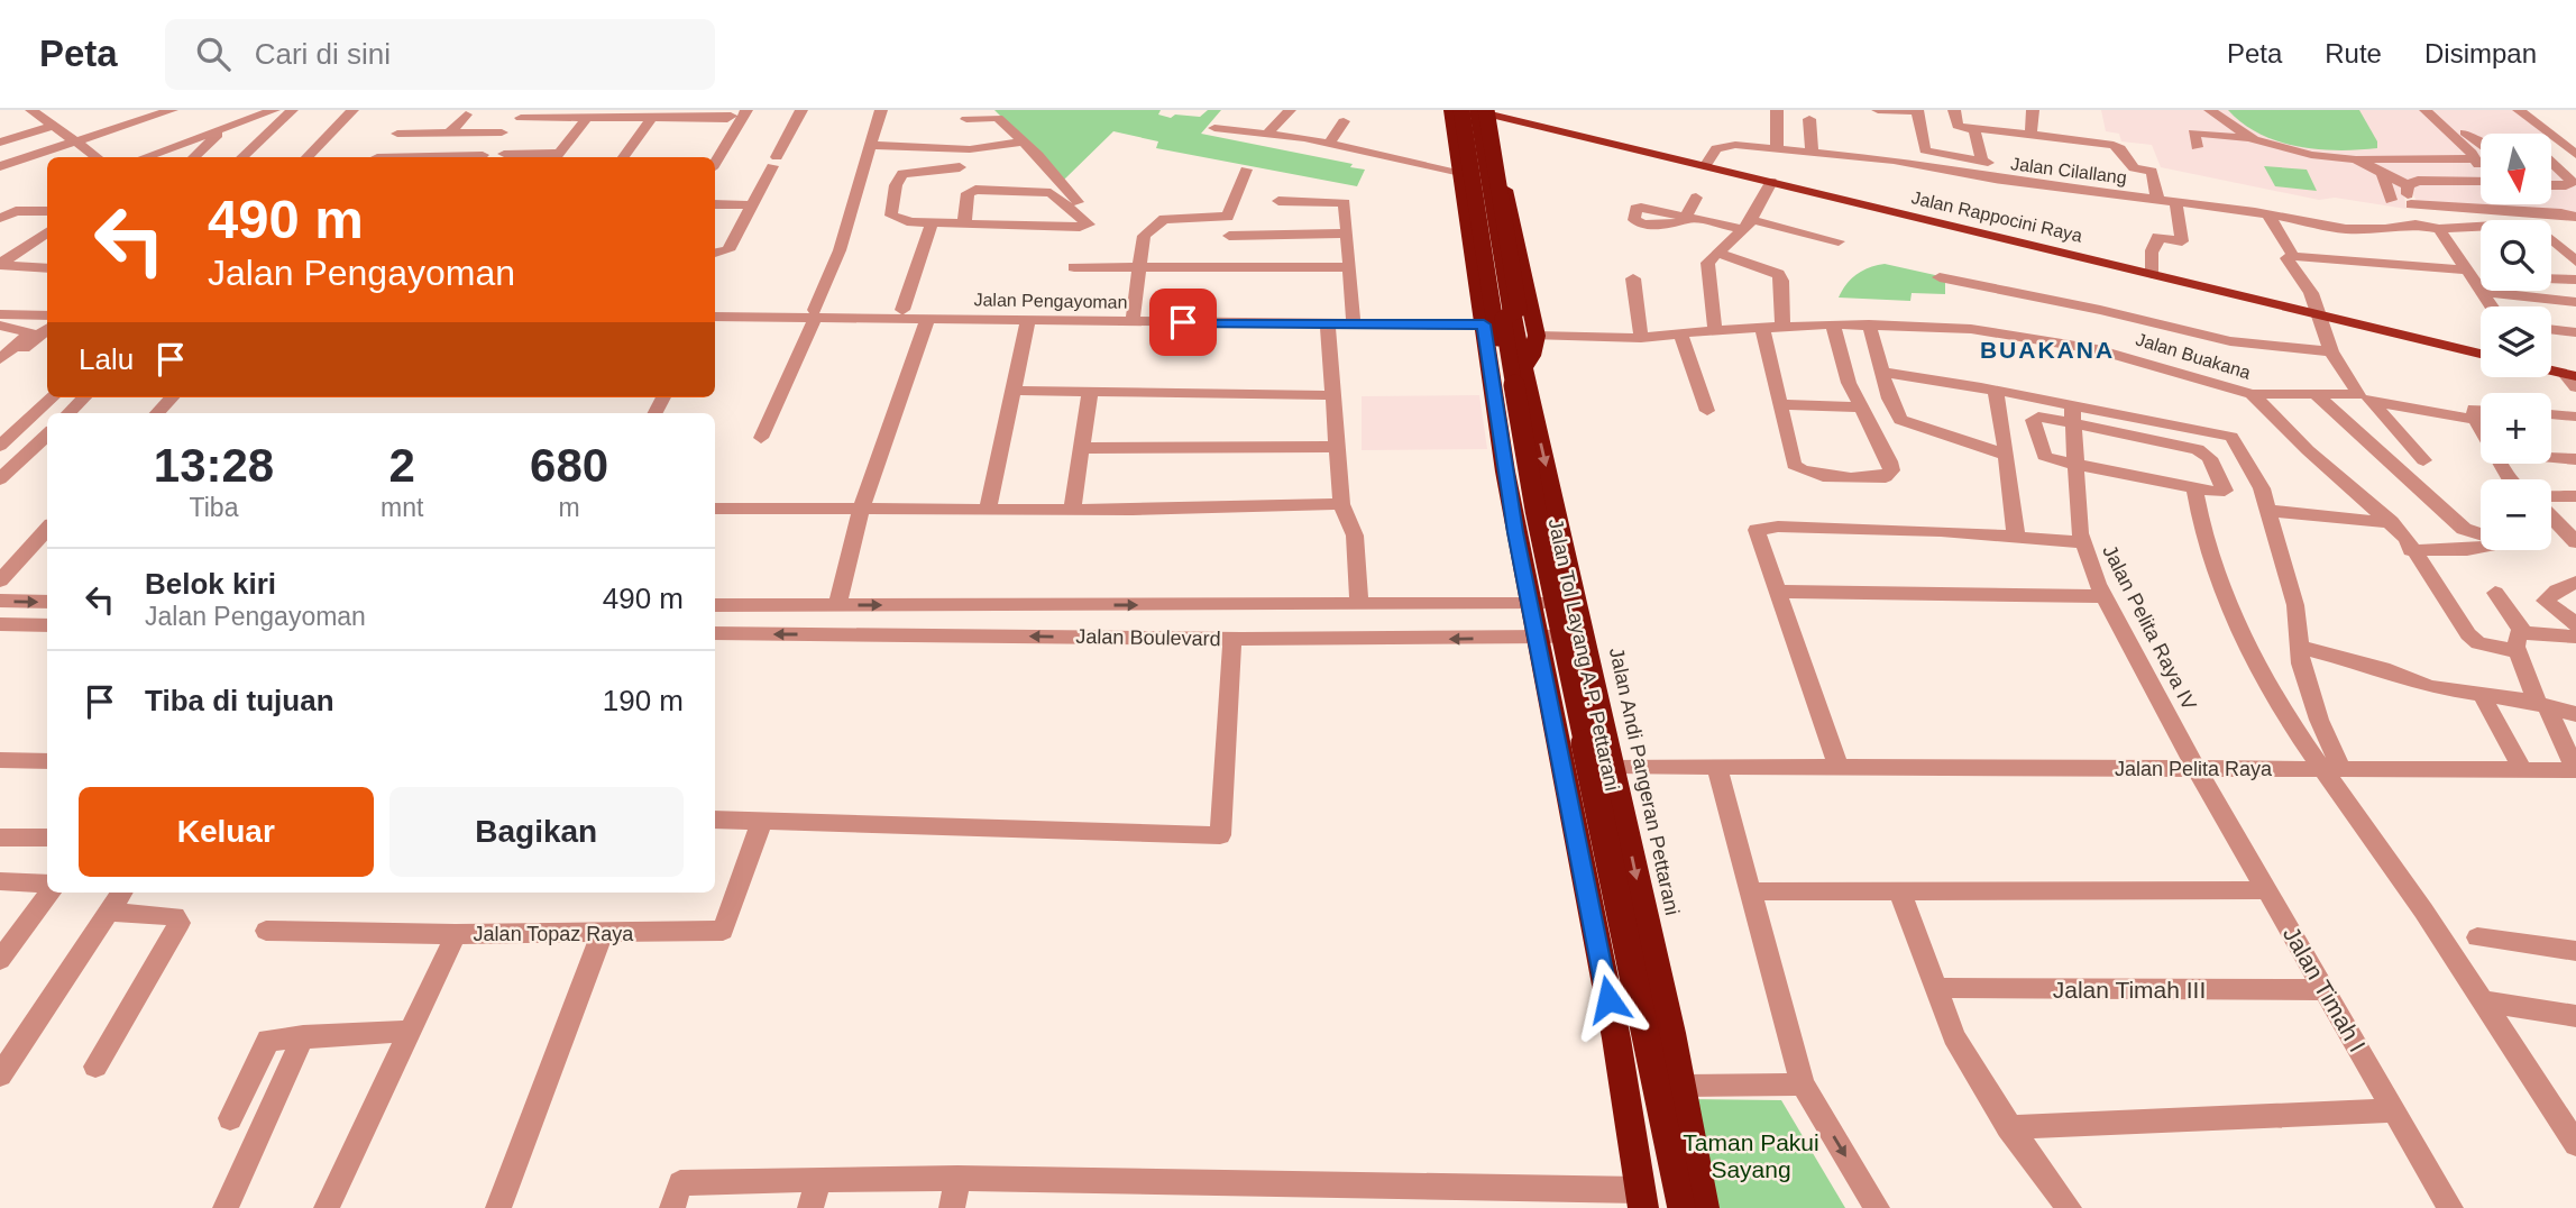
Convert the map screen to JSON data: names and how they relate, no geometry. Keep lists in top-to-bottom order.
{
  "streets": {
    "highway": ["Jalan Tol Layang A.P. Pettarani", "Jalan Andi Pangeran Pettarani"],
    "main road": ["Jalan Rappocini Raya"],
    "street": [
      "Jalan Cilallang",
      "Jalan Pengayoman",
      "Jalan Buakana",
      "Jalan Pelita Raya IV",
      "Jalan Boulevard",
      "Jalan Pelita Raya",
      "Jalan Topaz Raya",
      "Jalan Timah III",
      "Jalan Timah I"
    ]
  },
  "crossings": [
    ["Jalan Cilallang", "Jalan Rappocini Raya"],
    ["Jalan Rappocini Raya", "Jalan Andi Pangeran Pettarani"],
    ["Jalan Pengayoman", "Jalan Tol Layang A.P. Pettarani"],
    ["Jalan Pelita Raya IV", "Jalan Pelita Raya"],
    ["Jalan Pelita Raya IV", "Jalan Timah I"],
    ["Jalan Boulevard", "Jalan Andi Pangeran Pettarani"],
    ["Jalan Pelita Raya", "Jalan Andi Pangeran Pettarani"],
    ["Jalan Pelita Raya", "Jalan Timah I"],
    ["Jalan Timah III", "Jalan Timah I"]
  ],
  "districts": ["BUAKANA"],
  "parks": ["Taman Pakui Sayang"],
  "north": "bottom",
  "page": {
    "header": "Peta",
    "search": "Cari di sini",
    "nav": ["Peta", "Rute", "Disimpan"],
    "map_buttons": ["+", "−"],
    "turn": ["490 m", "Jalan Pengayoman"],
    "then": "Lalu",
    "eta": [
      "13:28",
      "Tiba",
      "2",
      "mnt",
      "680",
      "m"
    ],
    "list": [
      {
        "name": "Belok kiri",
        "note": "Jalan Pengayoman",
        "value": "490 m"
      },
      {
        "name": "Tiba di tujuan",
        "value": "190 m"
      }
    ],
    "buttons": ["Keluar", "Bagikan"]
  }
}
